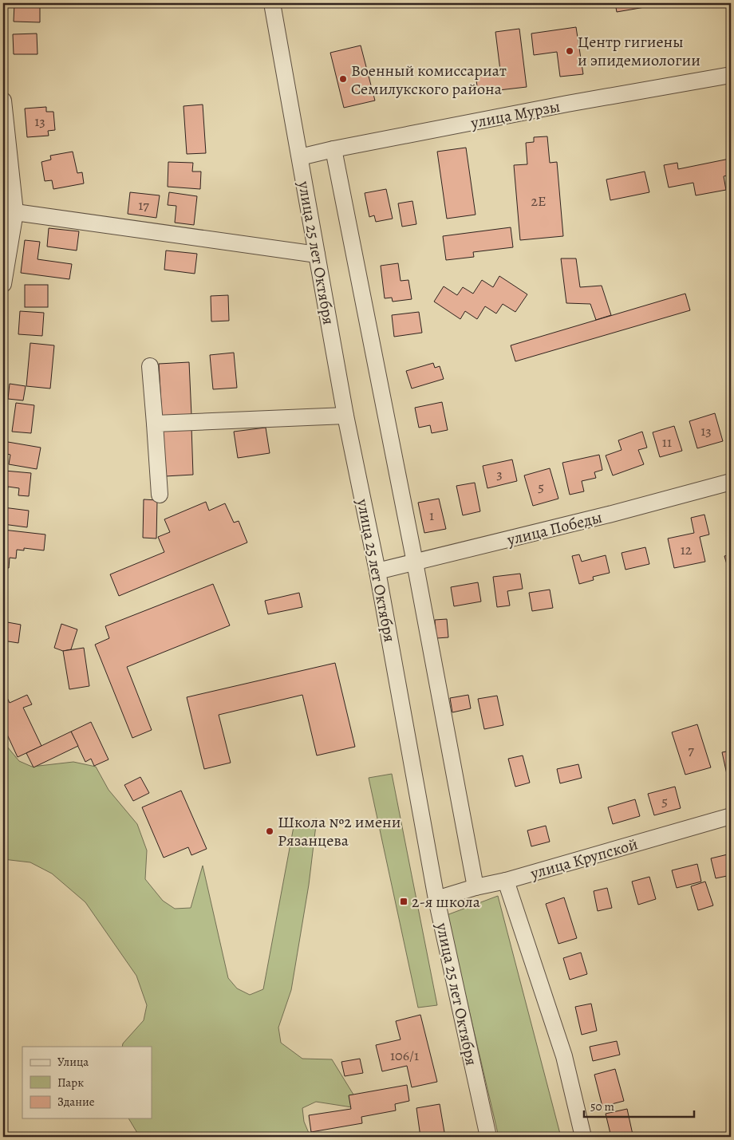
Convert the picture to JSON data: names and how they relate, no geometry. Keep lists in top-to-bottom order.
{
  "streets": {
    "street": [
      "улица Мурзы",
      "улица 25 лет Октября",
      "улица Победы",
      "улица Крупской"
    ]
  },
  "crossings": [
    ["улица Мурзы", "улица 25 лет Октября"],
    ["улица 25 лет Октября", "улица Победы"],
    ["улица 25 лет Октября", "улица Крупской"]
  ],
  "places": {
    "other": ["Центр гигиены и эпидемиологии", "Военный комиссариат Семилукского района", "Школа №2 имени Рязанцева"],
    "transit": ["2-я школа"]
  },
  "house_numbers": [
    "13",
    "2Е",
    "17",
    "13",
    "11",
    "3",
    "5",
    "1",
    "12",
    "7",
    "5",
    "106/1"
  ],
  "legend": ["Улица", "Парк", "Здание"],
  "scale_bar": "50 m"
}
